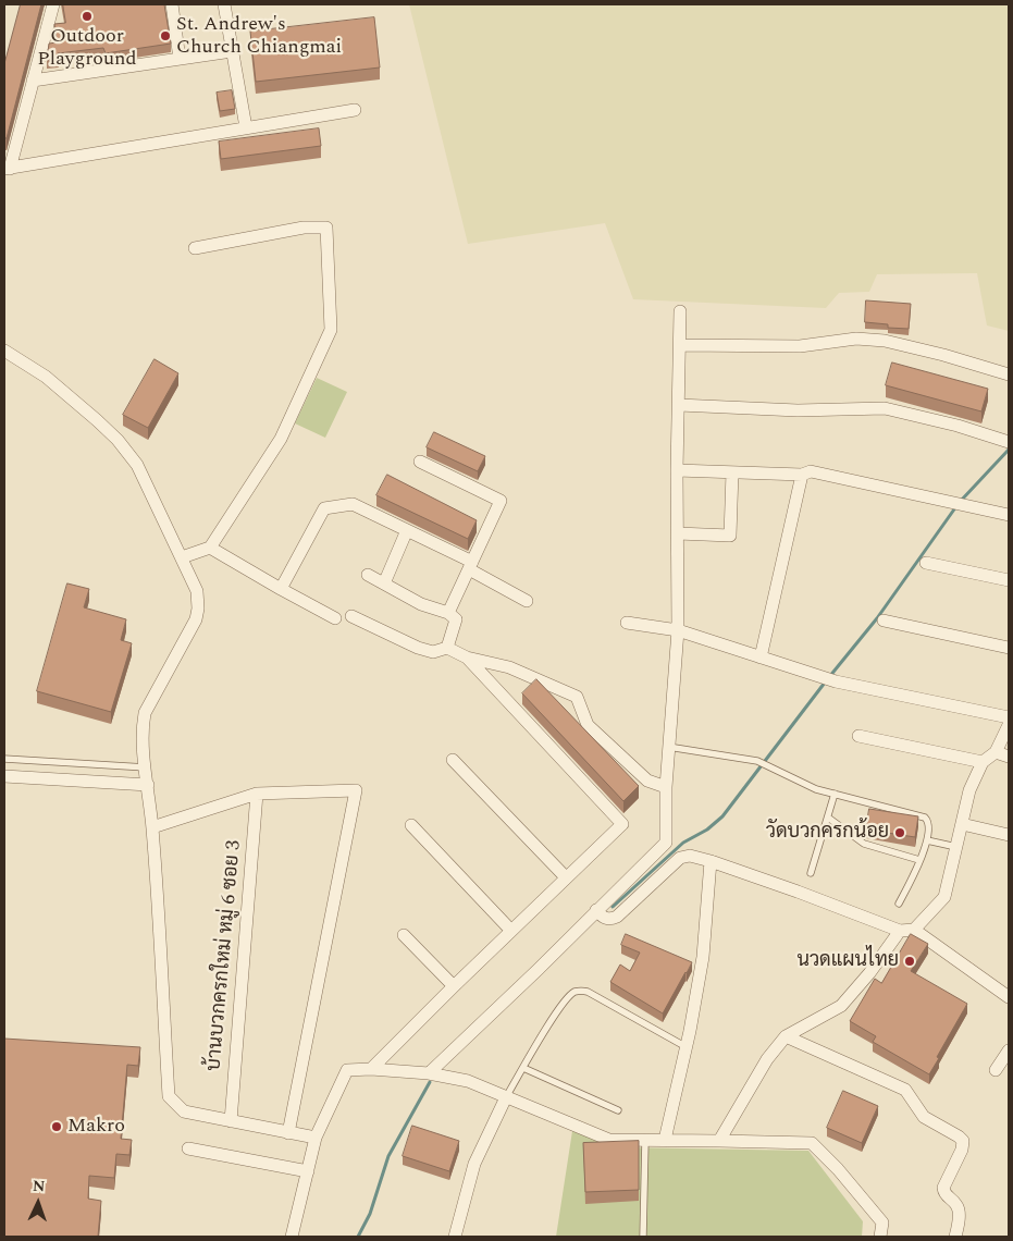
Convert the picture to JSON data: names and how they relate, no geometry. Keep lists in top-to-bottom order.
{
  "streets": {
    "street": ["บ้านบวกครกใหม่ หมู่ 6 ซอย 3"]
  },
  "places": [
    "Outdoor Playground",
    "St. Andrew's Church Chiangmai",
    "วัดบวกครกน้อย",
    "นวดแผนไทย",
    "Makro"
  ],
  "north": "top"
}
